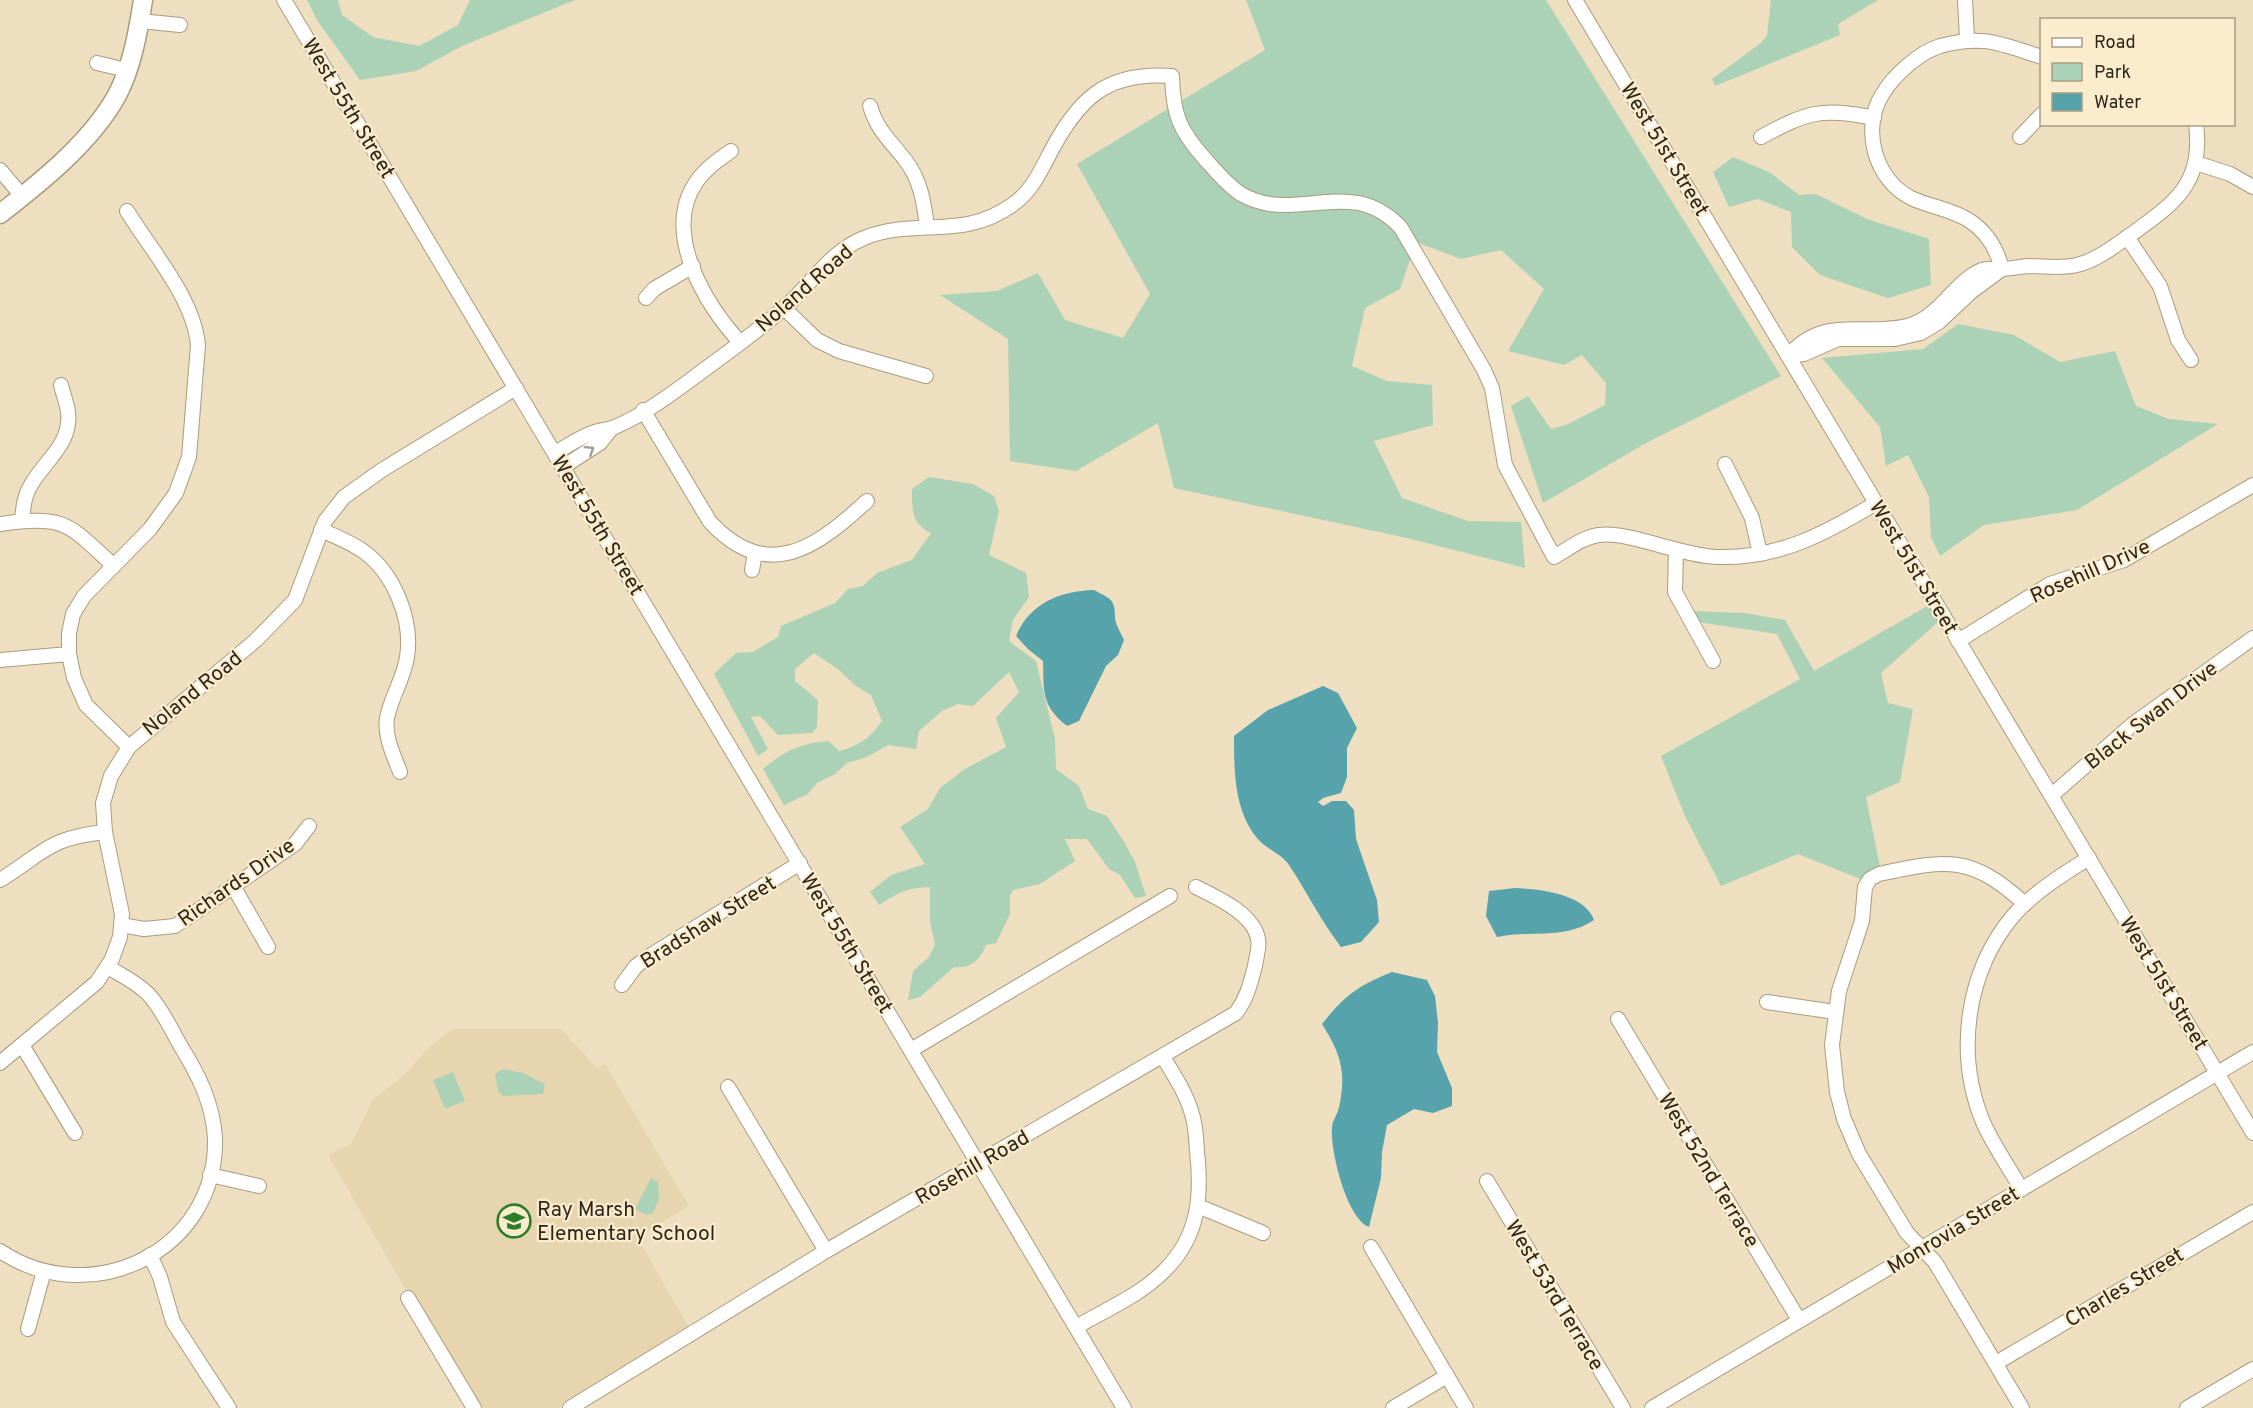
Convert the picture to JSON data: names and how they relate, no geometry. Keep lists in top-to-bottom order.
{
  "streets": {
    "street": [
      "West 55th Street",
      "West 51st Street",
      "Noland Road",
      "Rosehill Drive",
      "Black Swan Drive",
      "Richards Drive",
      "Bradshaw Street",
      "Rosehill Road",
      "West 52nd Terrace",
      "Monrovia Street",
      "Charles Street",
      "West 53rd Terrace"
    ]
  },
  "crossings": [
    ["West 55th Street", "Noland Road"],
    ["West 55th Street", "Bradshaw Street"],
    ["West 55th Street", "Rosehill Road"],
    ["West 51st Street", "Rosehill Drive"],
    ["West 51st Street", "Black Swan Drive"],
    ["West 51st Street", "Monrovia Street"],
    ["Noland Road", "Richards Drive"],
    ["West 52nd Terrace", "Monrovia Street"]
  ],
  "places": {
    "school or university": ["Ray Marsh Elementary School"]
  },
  "legend": ["Road", "Park", "Water"]
}
